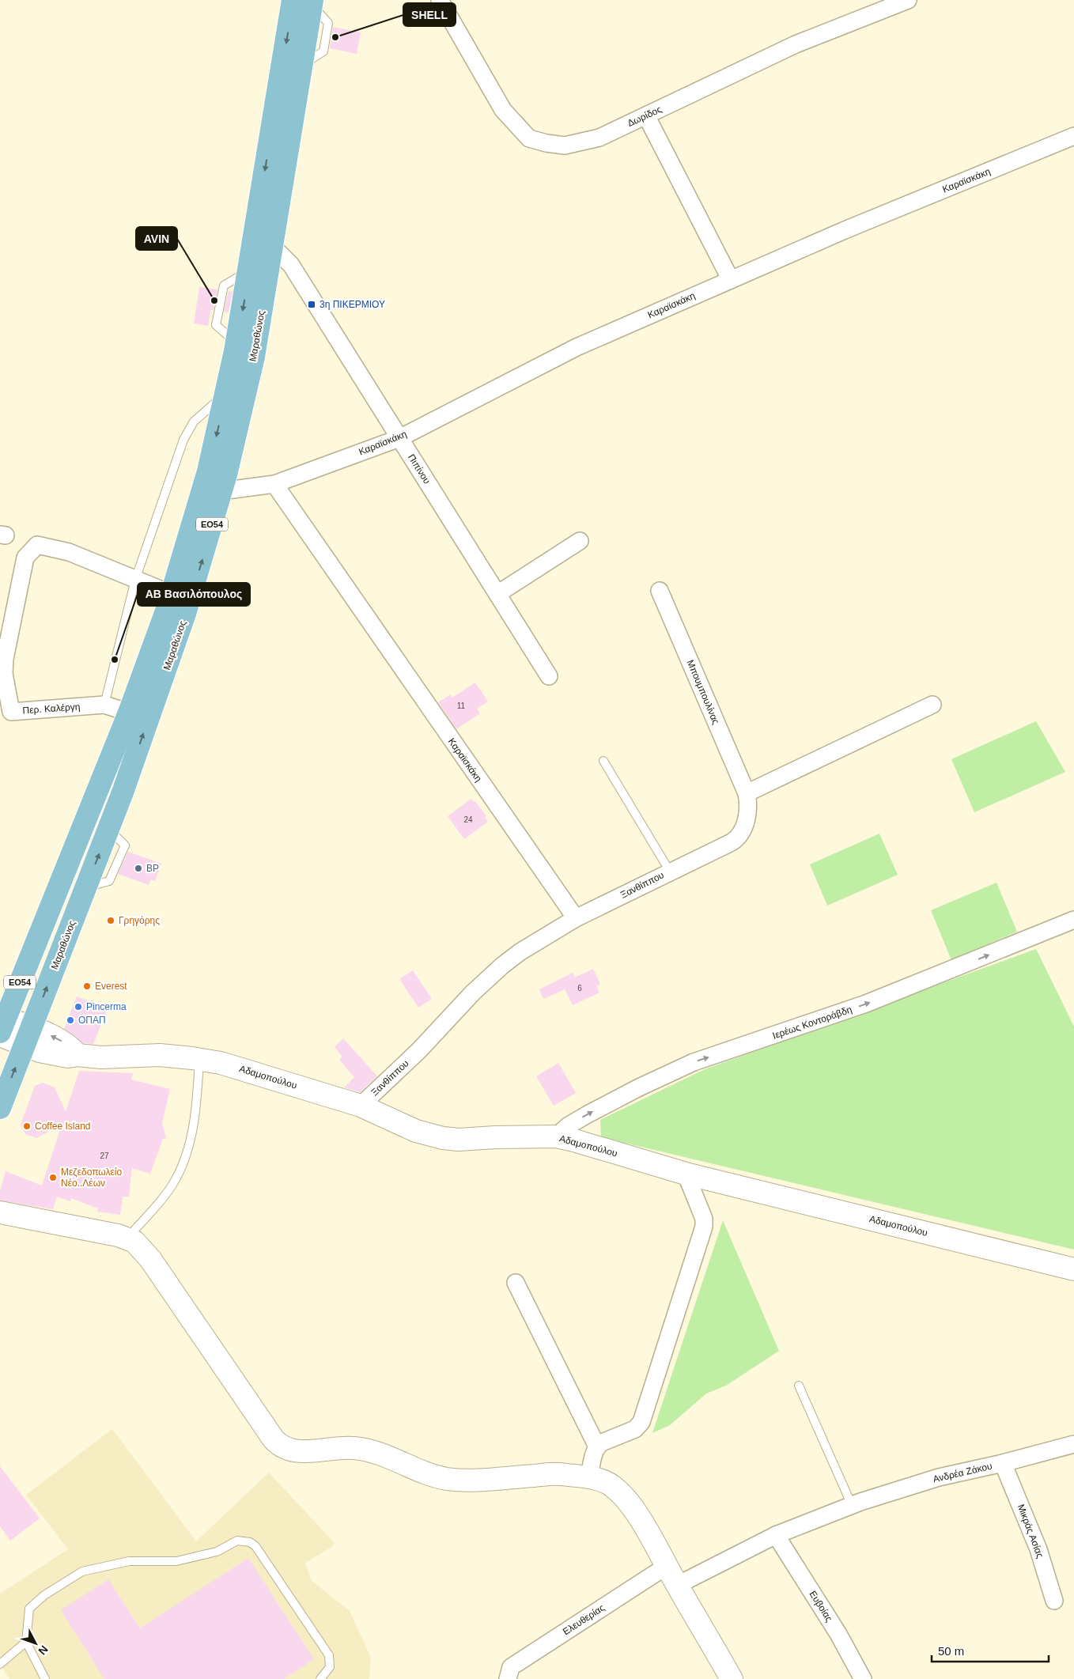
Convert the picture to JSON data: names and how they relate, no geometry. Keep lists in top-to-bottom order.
{
  "streets": {
    "main road": ["Μαραθώνος", "ΕΟ54"],
    "street": [
      "Δωρίδος",
      "Καραϊσκάκη",
      "Πιπίνου",
      "Μπουμπουλίνας",
      "Περ. Καλέργη",
      "Ξανθίππου",
      "Ιερέως Κοντοράβδη",
      "Αδαμοπούλου",
      "Ανδρέα Ζάκου",
      "Μικράς Ασίας",
      "Ευβοίας",
      "Ελευθερίας"
    ]
  },
  "crossings": [
    ["Καραϊσκάκη", "Μαραθώνος"],
    ["Καραϊσκάκη", "Πιπίνου"],
    ["Καραϊσκάκη", "Ξανθίππου"],
    ["Μαραθώνος", "Πιπίνου"],
    ["Μαραθώνος", "Περ. Καλέργη"],
    ["Μαραθώνος", "Αδαμοπούλου"],
    ["Μπουμπουλίνας", "Ξανθίππου"],
    ["Ξανθίππου", "Αδαμοπούλου"],
    ["Ιερέως Κοντοράβδη", "Αδαμοπούλου"],
    ["Ανδρέα Ζάκου", "Μικράς Ασίας"],
    ["Ανδρέα Ζάκου", "Ευβοίας"]
  ],
  "one_way": ["Ιερέως Κοντοράβδη"],
  "places": {
    "other": [
      "SHELL",
      "AVIN",
      "ΑΒ Βασιλόπουλος",
      "BP",
      "Γρηγόρης",
      "Everest",
      "Pincerma",
      "ΟΠΑΠ",
      "Coffee Island",
      "Μεζεδοπωλείο Νέο..Λέων"
    ],
    "transit": ["3η ΠΙΚΕΡΜΙΟΥ"]
  },
  "house_numbers": [
    "11",
    "24",
    "6",
    "27"
  ],
  "scale_bar": "50 m",
  "north": "bottom right"
}
